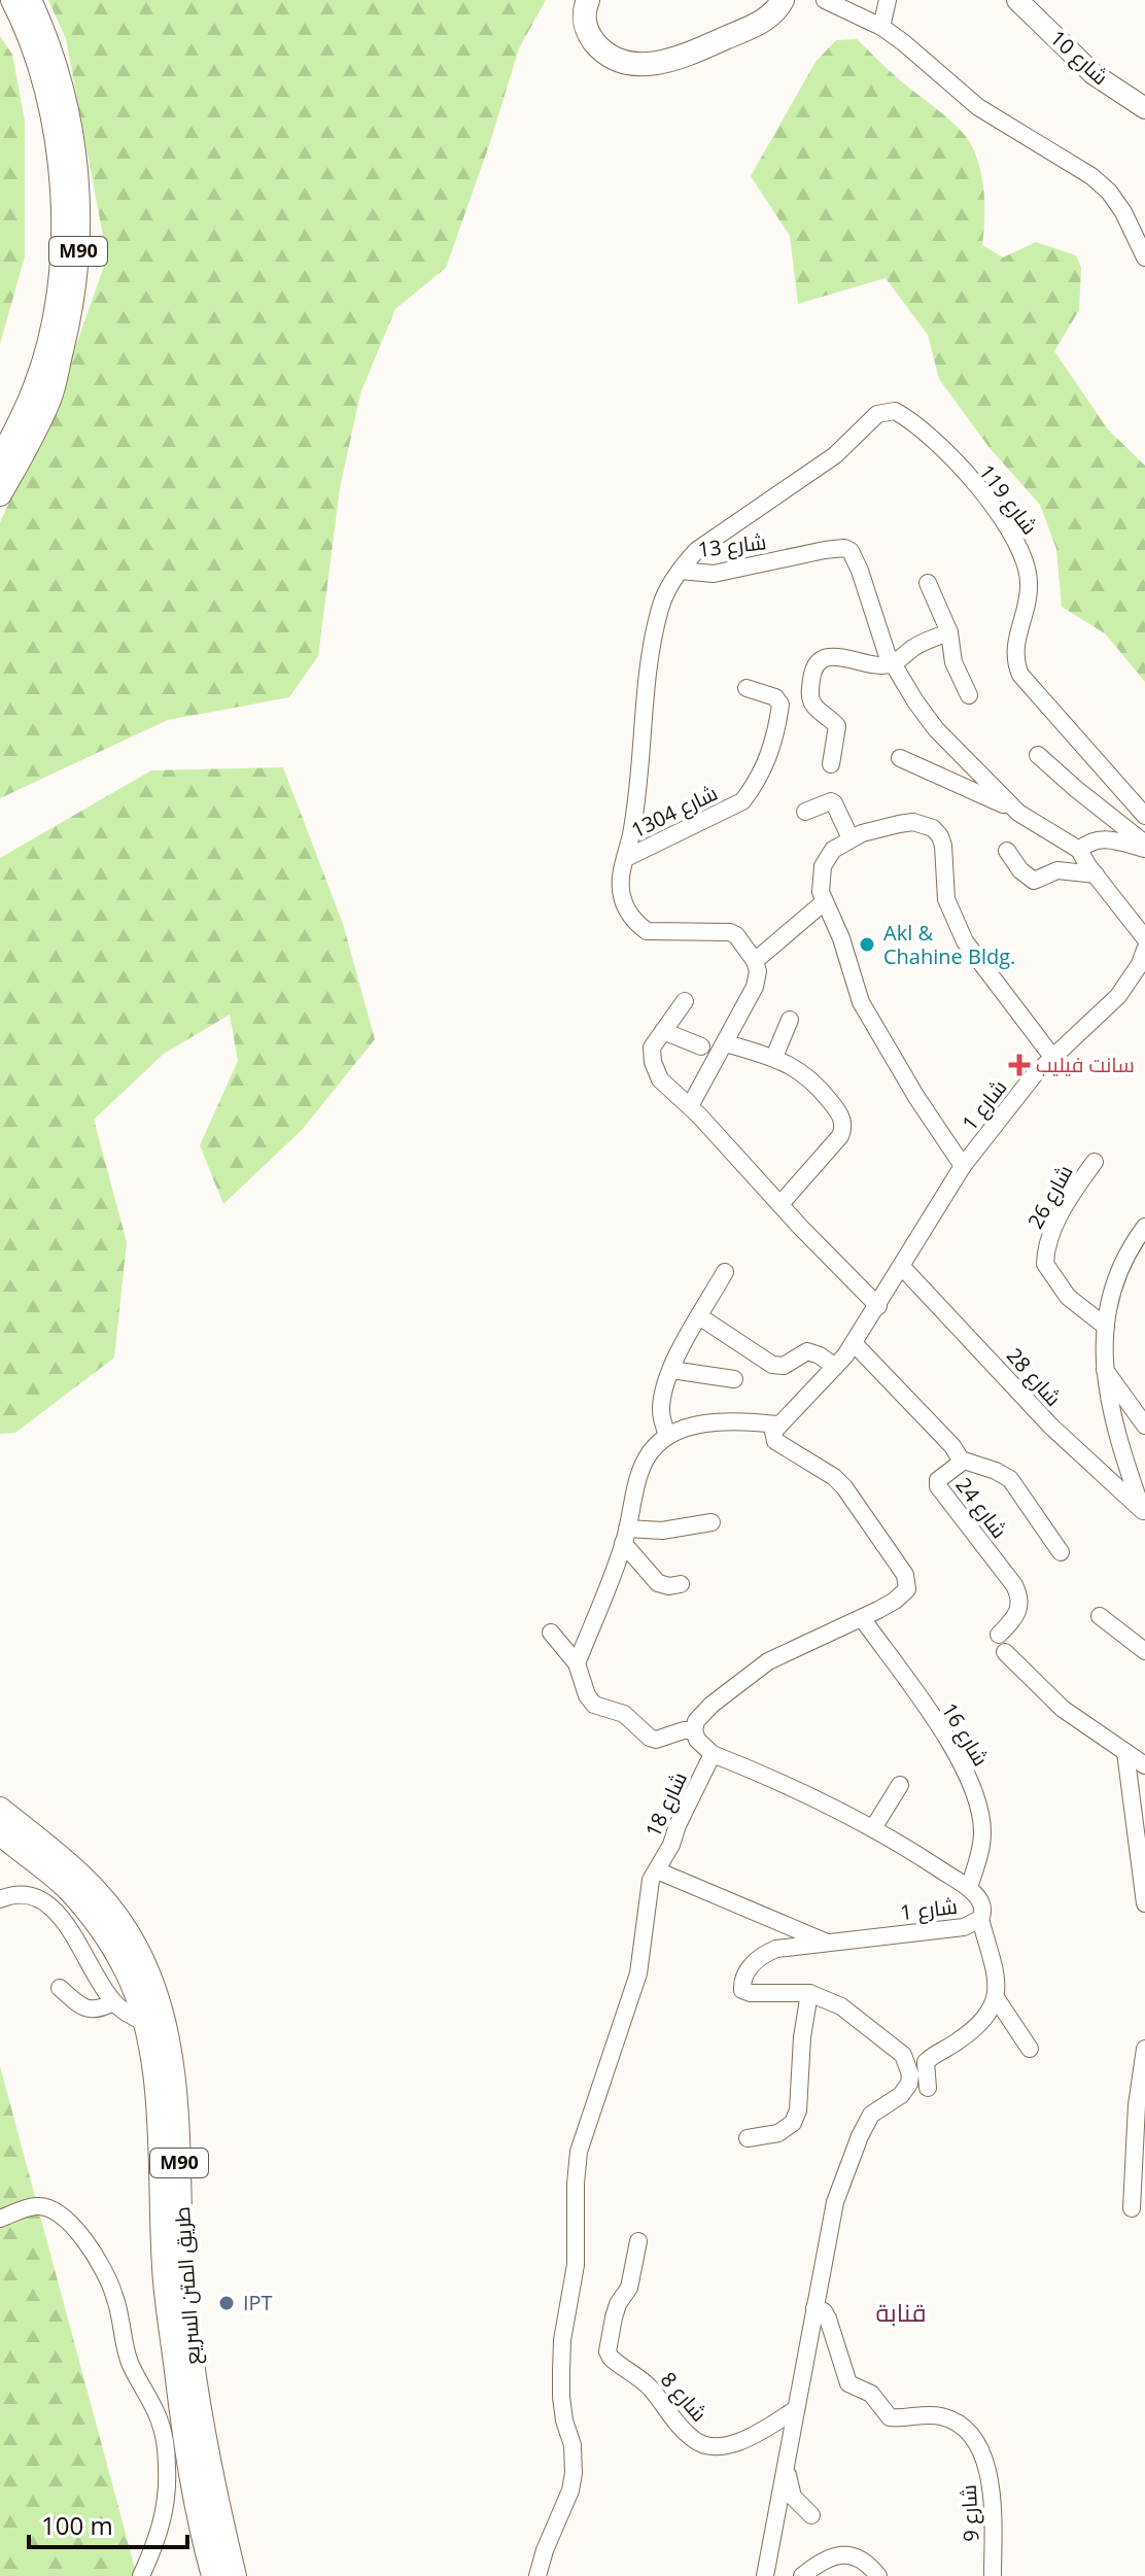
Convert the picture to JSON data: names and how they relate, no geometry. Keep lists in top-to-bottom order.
{
  "streets": {
    "highway": ["M90", "طريق المتن السريع"],
    "main road": ["شارع 10"],
    "street": [
      "شارع 119",
      "شارع 13",
      "شارع 1304",
      "شارع 1",
      "شارع 26",
      "شارع 28",
      "شارع 24",
      "شارع 16",
      "شارع 18",
      "شارع 8",
      "شارع 9"
    ]
  },
  "crossings": [
    ["شارع 119", "شارع 13"],
    ["شارع 13", "شارع 1304"],
    ["شارع 1", "شارع 28"],
    ["شارع 1", "شارع 24"],
    ["شارع 1", "شارع 16"],
    ["شارع 1", "شارع 18"],
    ["شارع 1", "شارع 8"],
    ["شارع 1", "شارع 9"]
  ],
  "districts": ["قنابة"],
  "places": {
    "other": ["Akl & Chahine Bldg.", "IPT"],
    "health": ["سانت فيليب"]
  },
  "scale_bar": "100 m"
}
